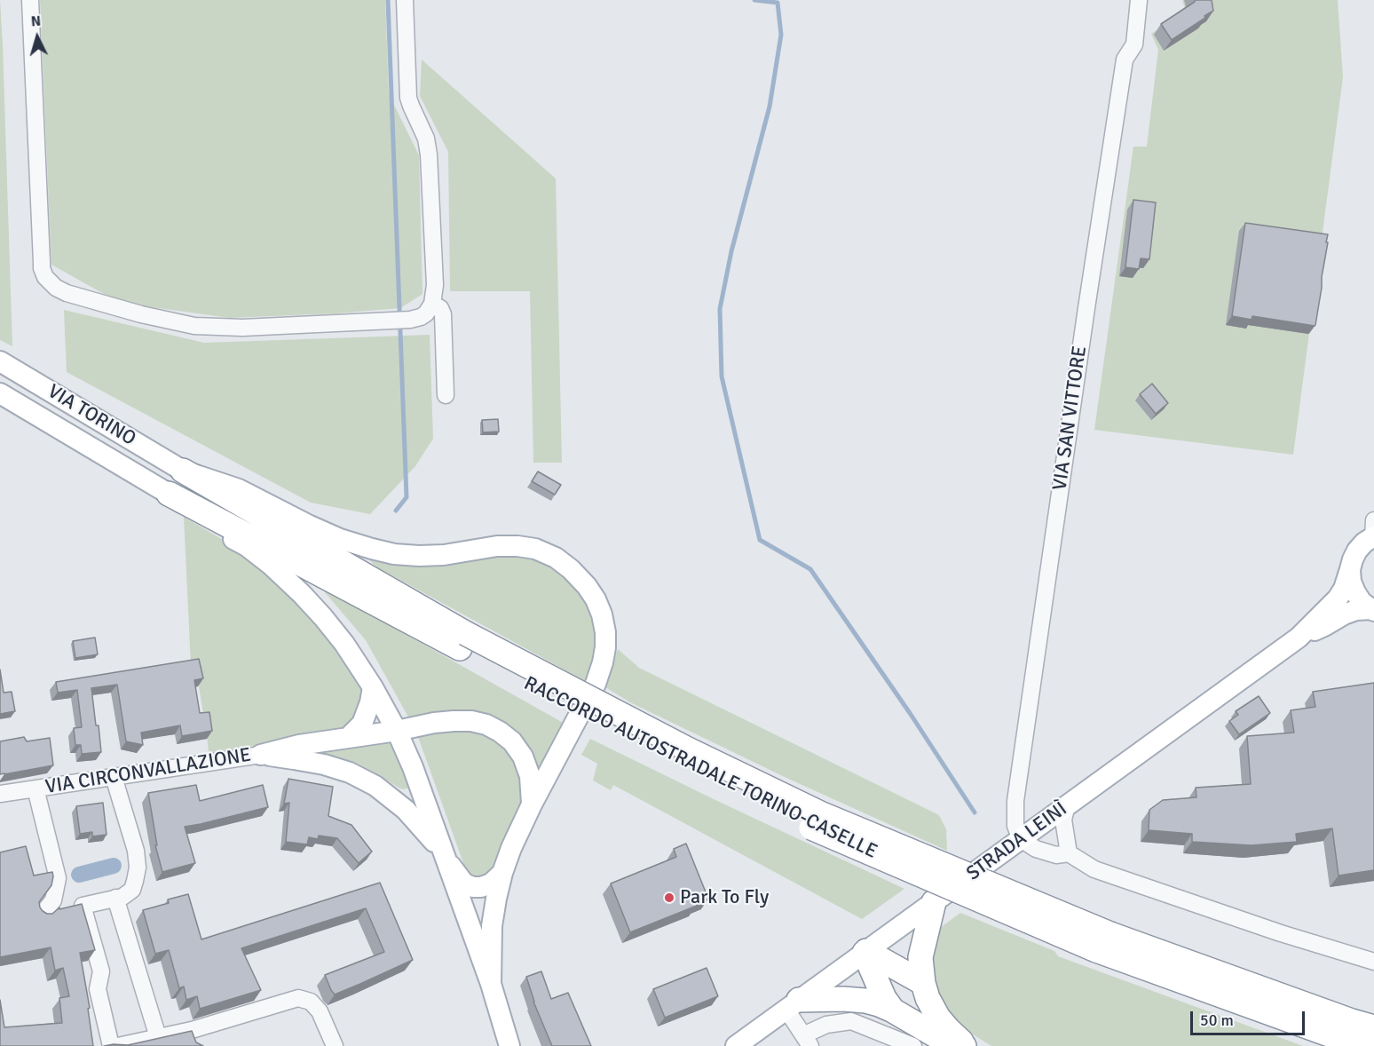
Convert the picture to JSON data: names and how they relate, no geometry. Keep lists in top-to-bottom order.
{
  "streets": {
    "highway": ["RACCORDO AUTOSTRADALE TORINO-CASELLE"],
    "main road": ["VIA TORINO", "STRADA LEINÌ"],
    "street": ["VIA SAN VITTORE", "VIA CIRCONVALLAZIONE"]
  },
  "crossings": [
    ["VIA TORINO", "RACCORDO AUTOSTRADALE TORINO-CASELLE"],
    ["VIA SAN VITTORE", "STRADA LEINÌ"]
  ],
  "places": ["Park To Fly"],
  "scale_bar": "50 m",
  "north": "top"
}
